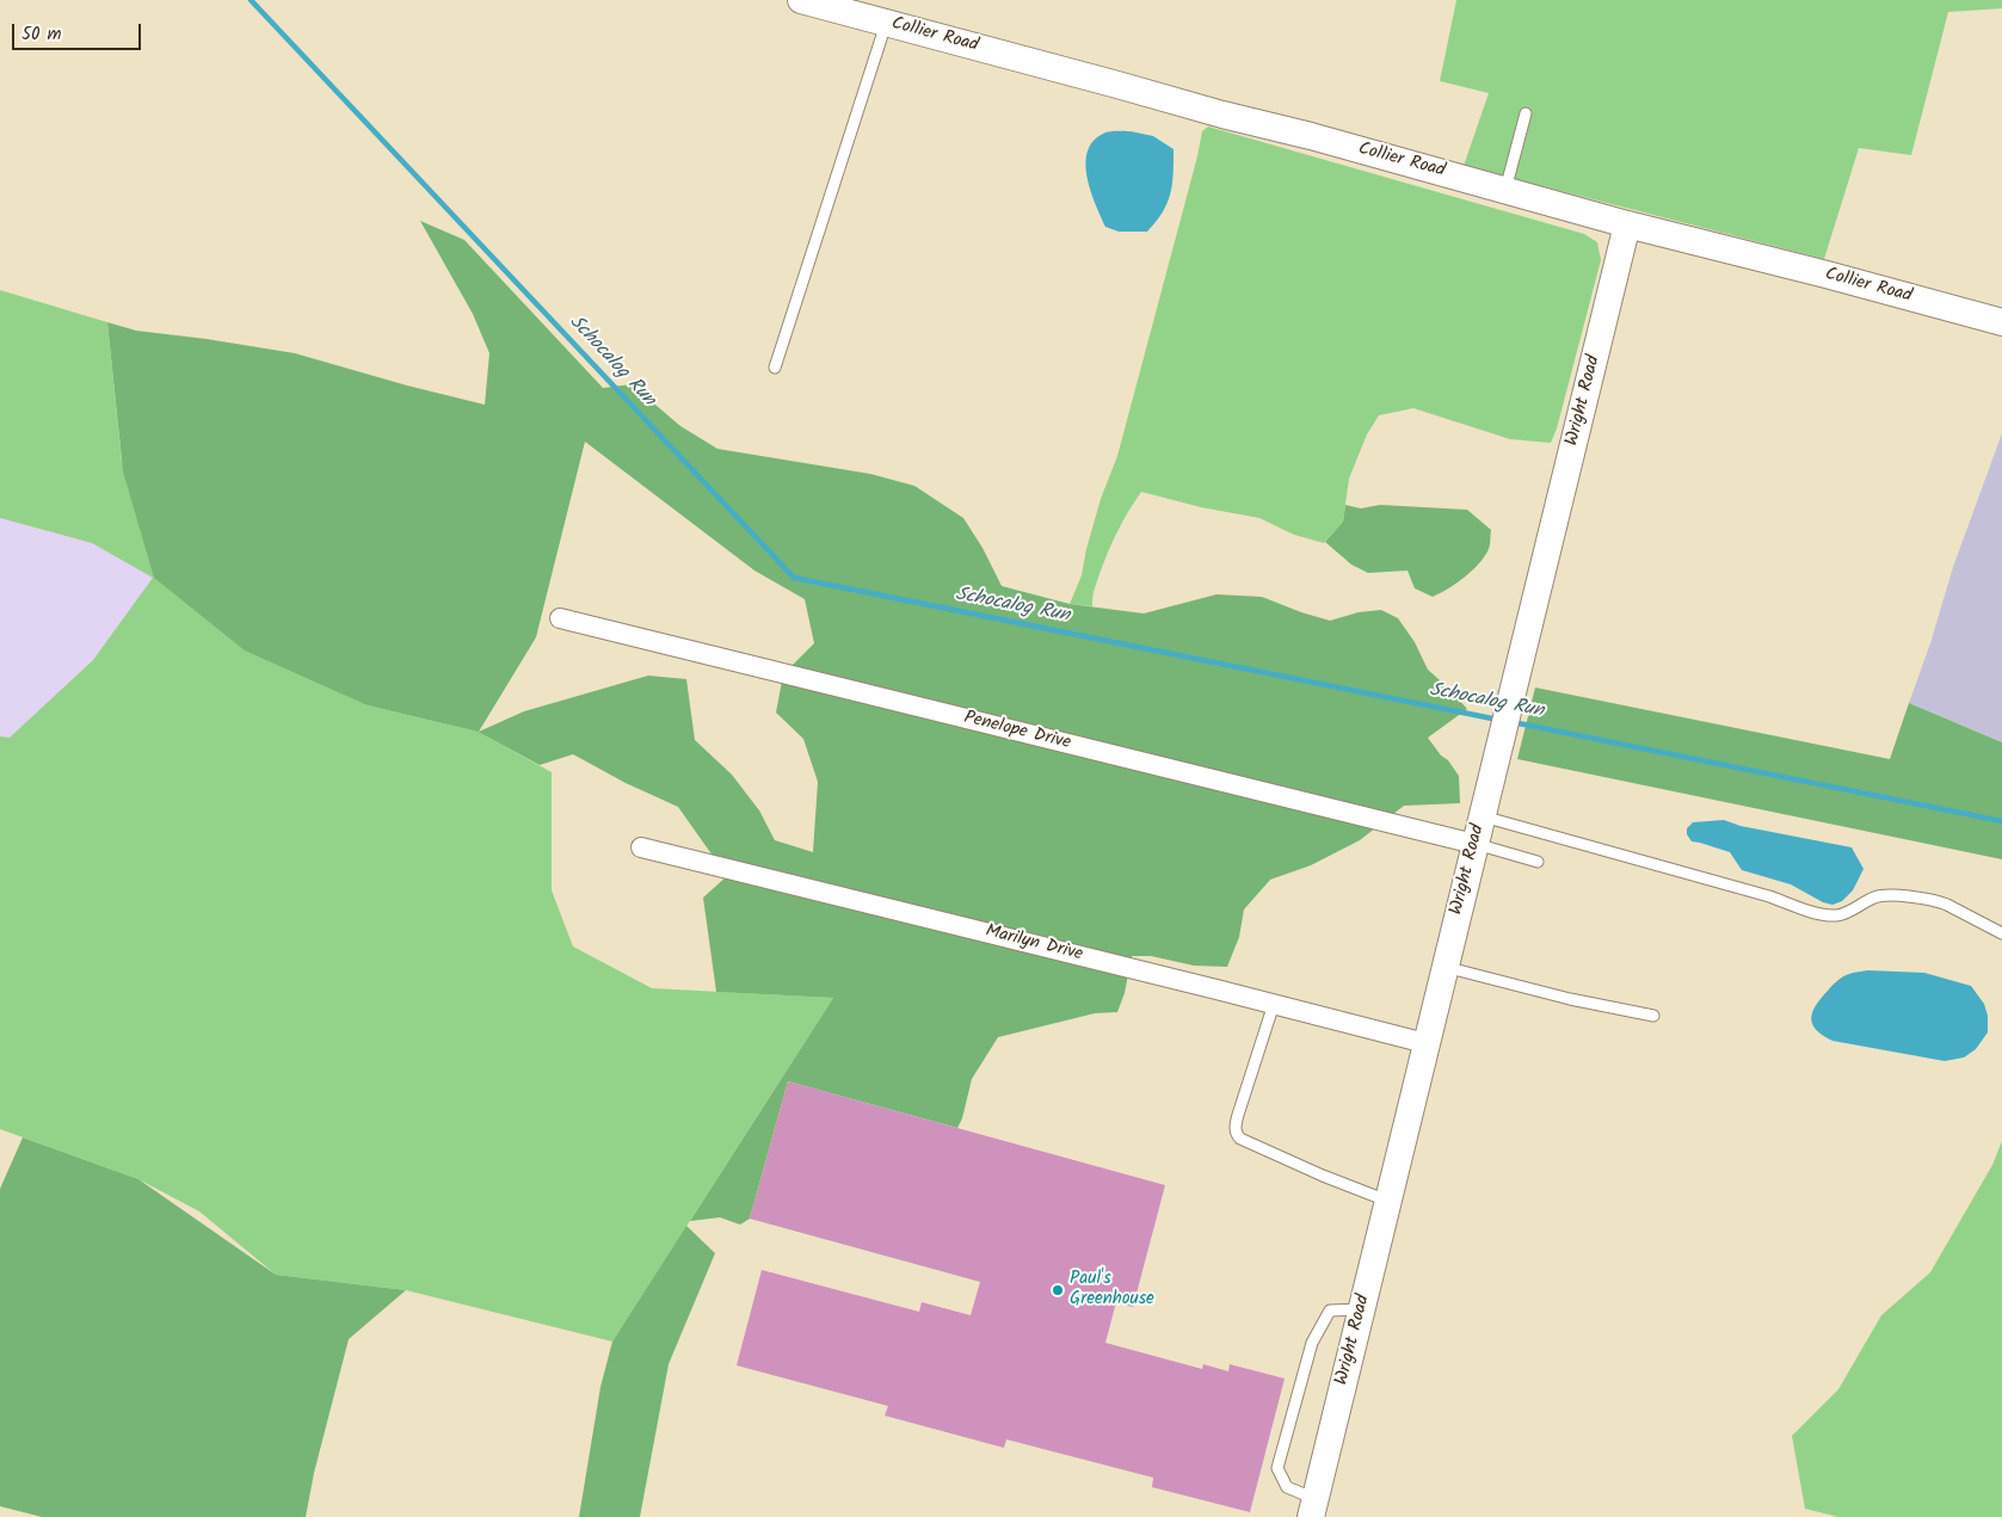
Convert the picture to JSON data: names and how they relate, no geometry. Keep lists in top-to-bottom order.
{
  "streets": {
    "street": [
      "Collier Road",
      "Wright Road",
      "Penelope Drive",
      "Marilyn Drive"
    ]
  },
  "crossings": [
    ["Collier Road", "Wright Road"],
    ["Wright Road", "Penelope Drive"],
    ["Wright Road", "Marilyn Drive"]
  ],
  "water": ["Schocalog Run"],
  "places": ["Paul's Greenhouse"],
  "scale_bar": "50 m"
}
